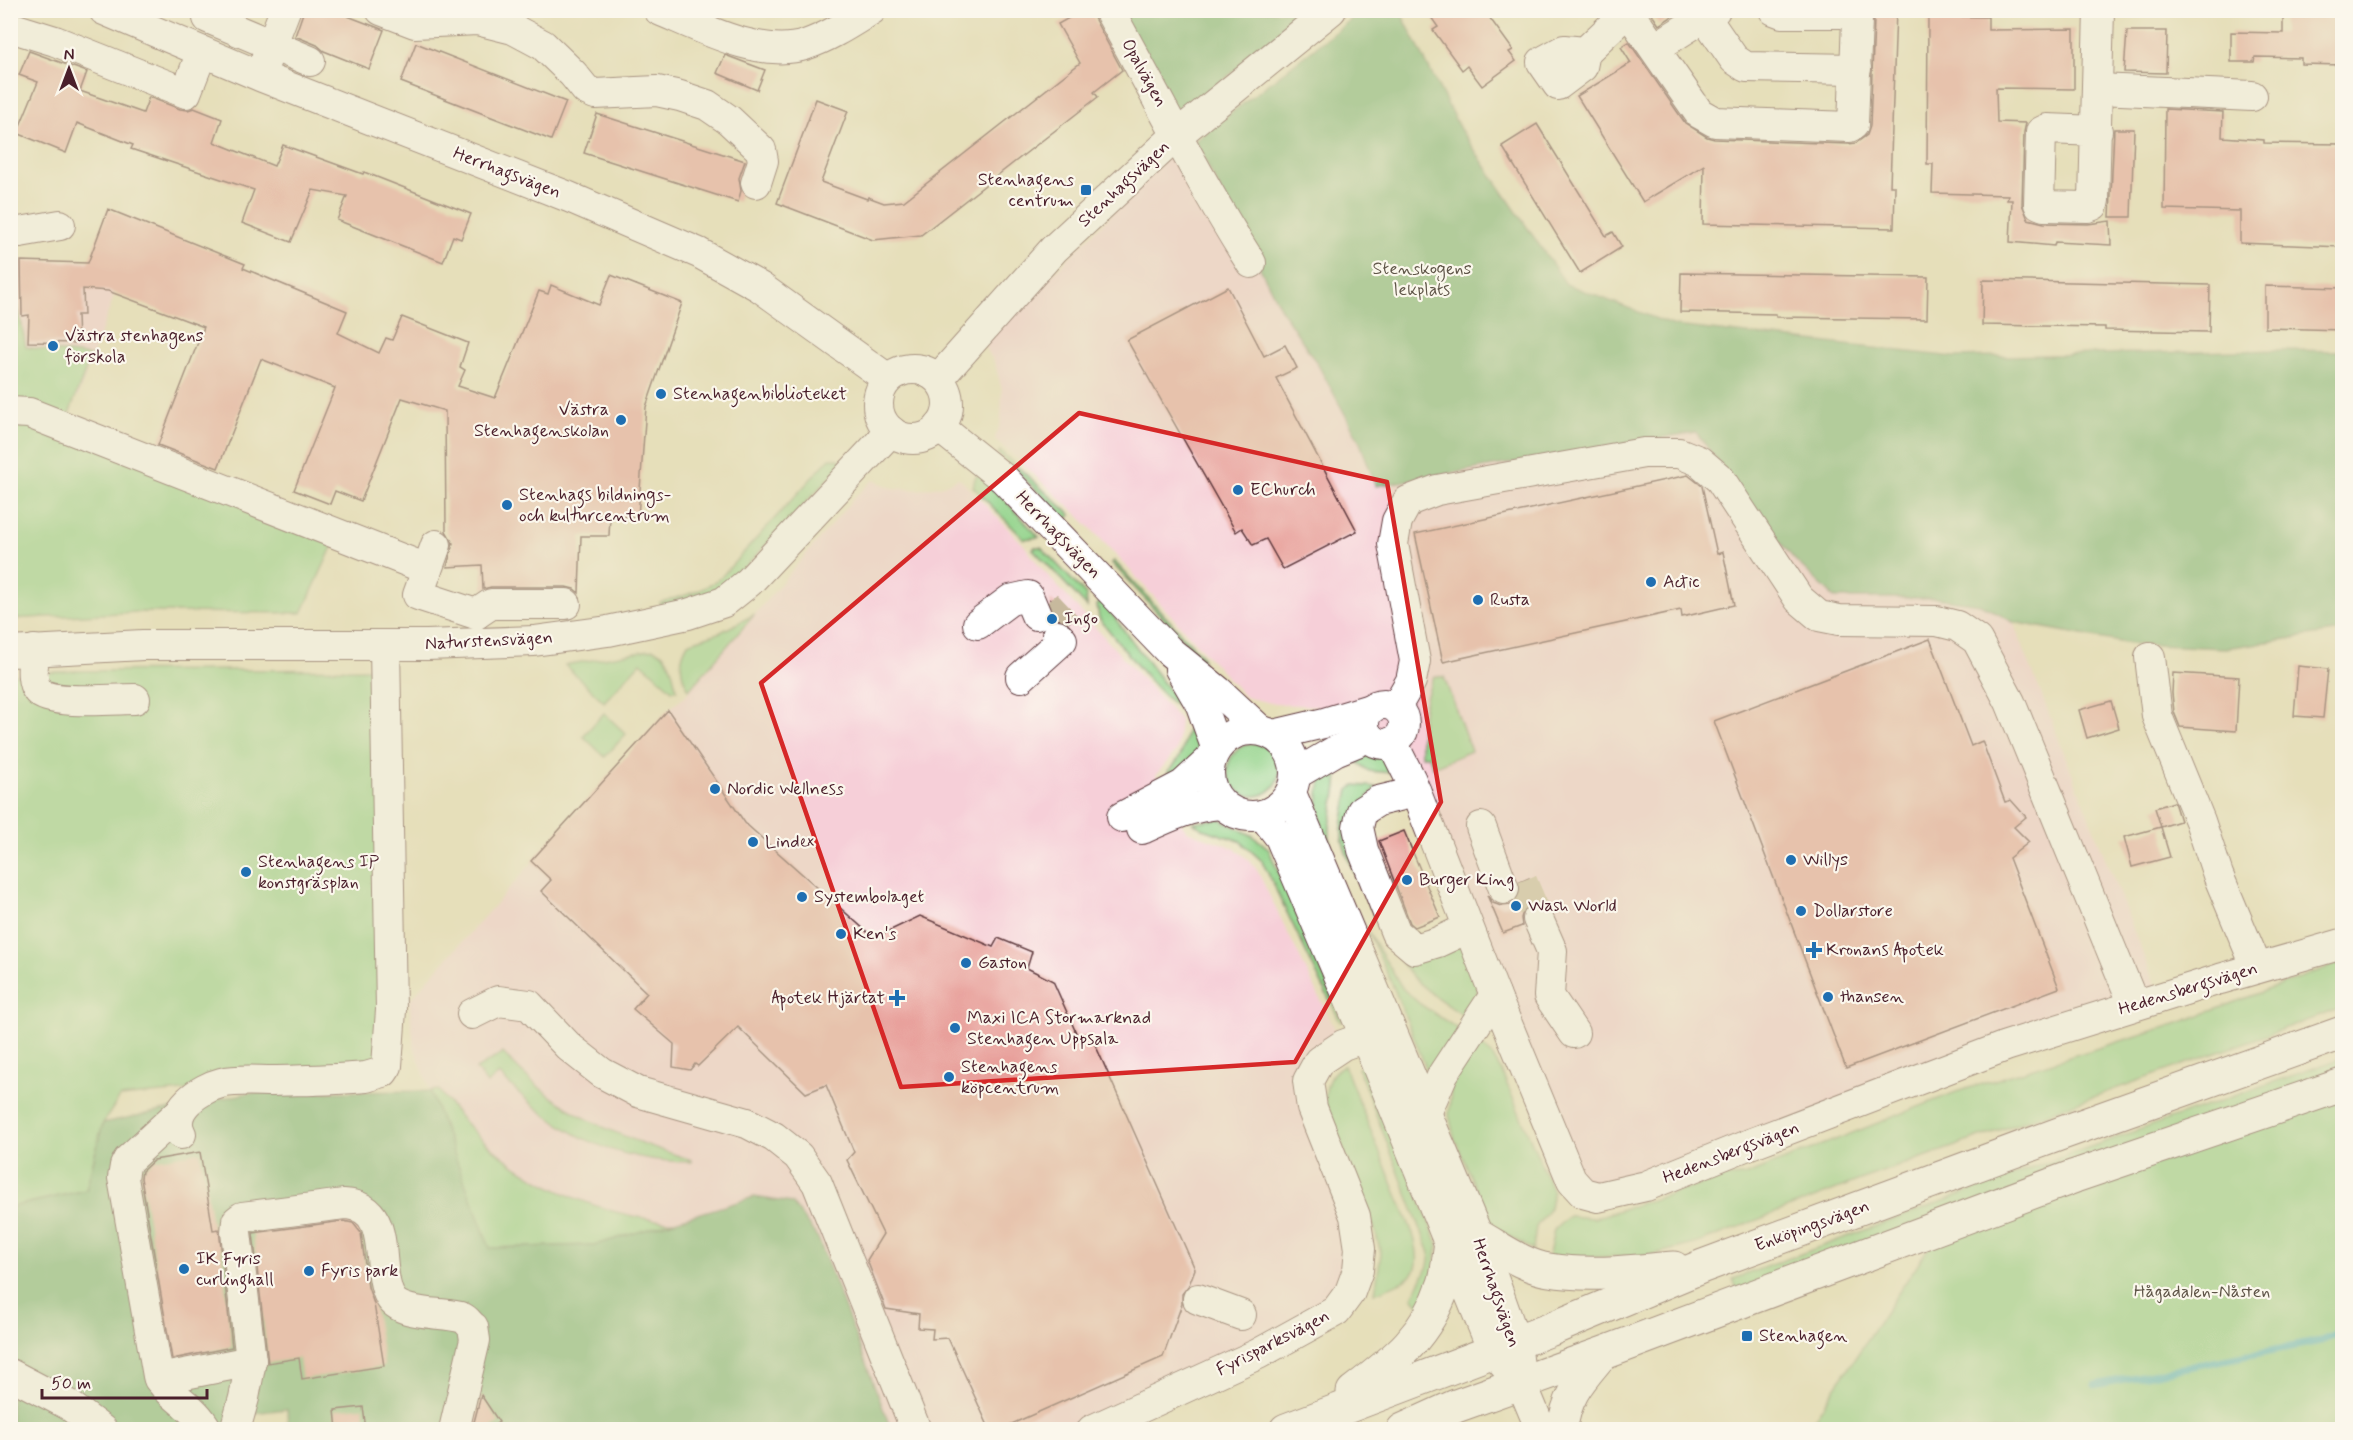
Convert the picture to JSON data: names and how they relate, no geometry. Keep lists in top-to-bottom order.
{
  "streets": {
    "main road": ["Enköpingsvägen"],
    "street": [
      "Opalvägen",
      "Herrhagsvägen",
      "Stenhagsvägen",
      "Naturstensvägen",
      "Hedensbergsvägen",
      "Fyrisparksvägen"
    ]
  },
  "crossings": [
    ["Opalvägen", "Stenhagsvägen"],
    ["Herrhagsvägen", "Stenhagsvägen"],
    ["Herrhagsvägen", "Naturstensvägen"],
    ["Herrhagsvägen", "Enköpingsvägen"],
    ["Herrhagsvägen", "Fyrisparksvägen"],
    ["Stenhagsvägen", "Naturstensvägen"]
  ],
  "parks": ["Stenskogens lekplats", "Hågadalen-Nåsten"],
  "places": {
    "transit": ["Stenhagens centrum", "Stenhagen"],
    "other": [
      "Västra stenhagens förskola",
      "Stenhagenbiblioteket",
      "Västra Stenhagenskolan",
      "EChurch",
      "Stenhags bildnings- och kulturcentrum",
      "Actic",
      "Rusta",
      "Ingo",
      "Nordic Wellness",
      "Lindex",
      "Willys",
      "Stenhagens IP konstgräsplan",
      "Burger King",
      "Systembolaget",
      "Wash World",
      "Dollarstore",
      "Ken's",
      "Gaston",
      "thansen",
      "Maxi ICA Stormarknad Stenhagen Uppsala",
      "Stenhagens köpcentrum",
      "IK Fyris curlinghall",
      "Fyris park"
    ],
    "health": ["Kronans Apotek", "Apotek Hjärtat"]
  },
  "scale_bar": "50 m",
  "north": "top"
}
